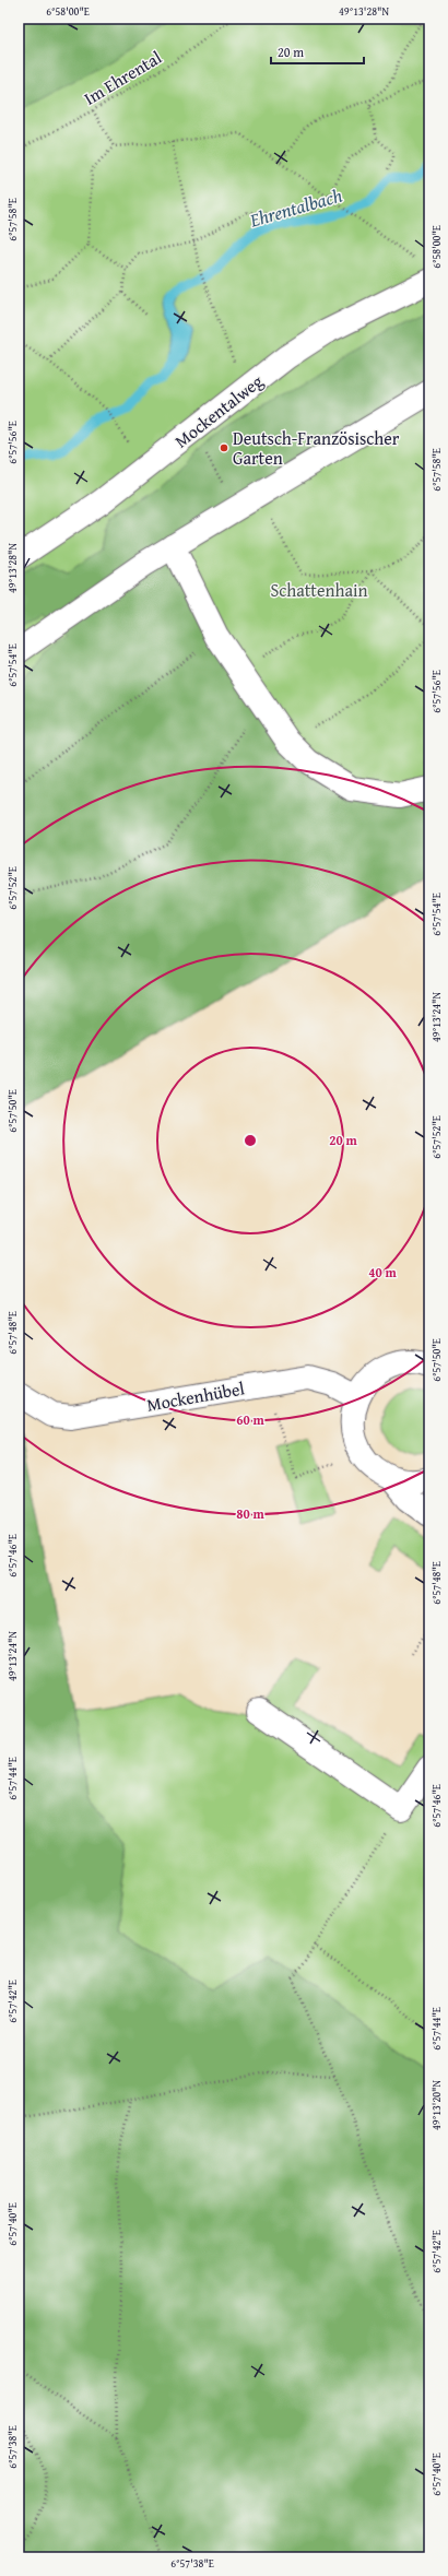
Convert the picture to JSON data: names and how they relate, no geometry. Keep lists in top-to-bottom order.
{
  "streets": {
    "street": ["Mockentalweg", "Mockenhübel"],
    "path": ["Im Ehrental"]
  },
  "water": ["Ehrentalbach"],
  "parks": ["Schattenhain"],
  "places": ["Deutsch-Französischer Garten"],
  "scale_bar": "20 m",
  "coordinates": [
    "6°58'00\"E",
    "49°13'28\"N",
    "6°57'58\"E",
    "6°57'56\"E",
    "6°57'54\"E",
    "6°57'52\"E",
    "49°13'24\"N",
    "6°57'50\"E",
    "6°57'48\"E",
    "6°57'46\"E",
    "6°57'44\"E",
    "6°57'42\"E",
    "49°13'20\"N",
    "6°57'40\"E",
    "6°57'38\"E"
  ],
  "rings": [
    "20 m",
    "40 m",
    "60 m",
    "80 m"
  ]
}
